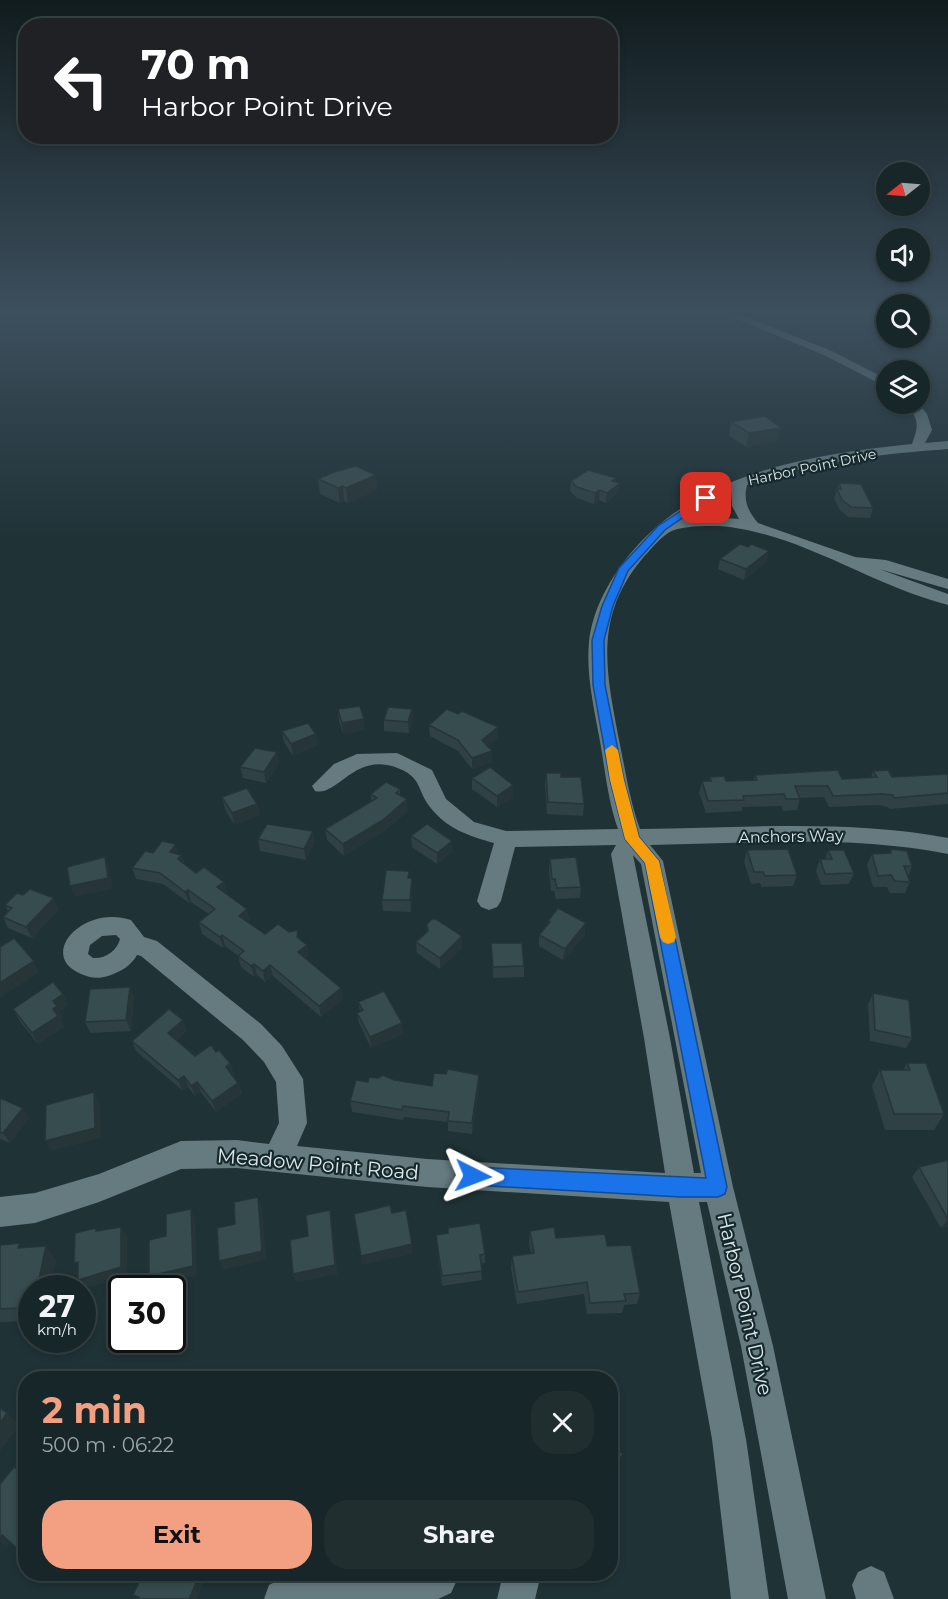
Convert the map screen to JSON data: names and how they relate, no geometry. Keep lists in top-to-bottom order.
{
  "streets": {
    "street": ["Harbor Point Drive", "Anchors Way", "Meadow Point Road"]
  },
  "crossings": [
    ["Harbor Point Drive", "Anchors Way"],
    ["Harbor Point Drive", "Meadow Point Road"]
  ],
  "north": "left",
  "page": {
    "turn": ["70 m", "Harbor Point Drive"],
    "speed": "27 km/h",
    "limit": "30",
    "heading": ["2 min", "500 m · 06:22"],
    "buttons": ["Exit", "Share"]
  }
}
